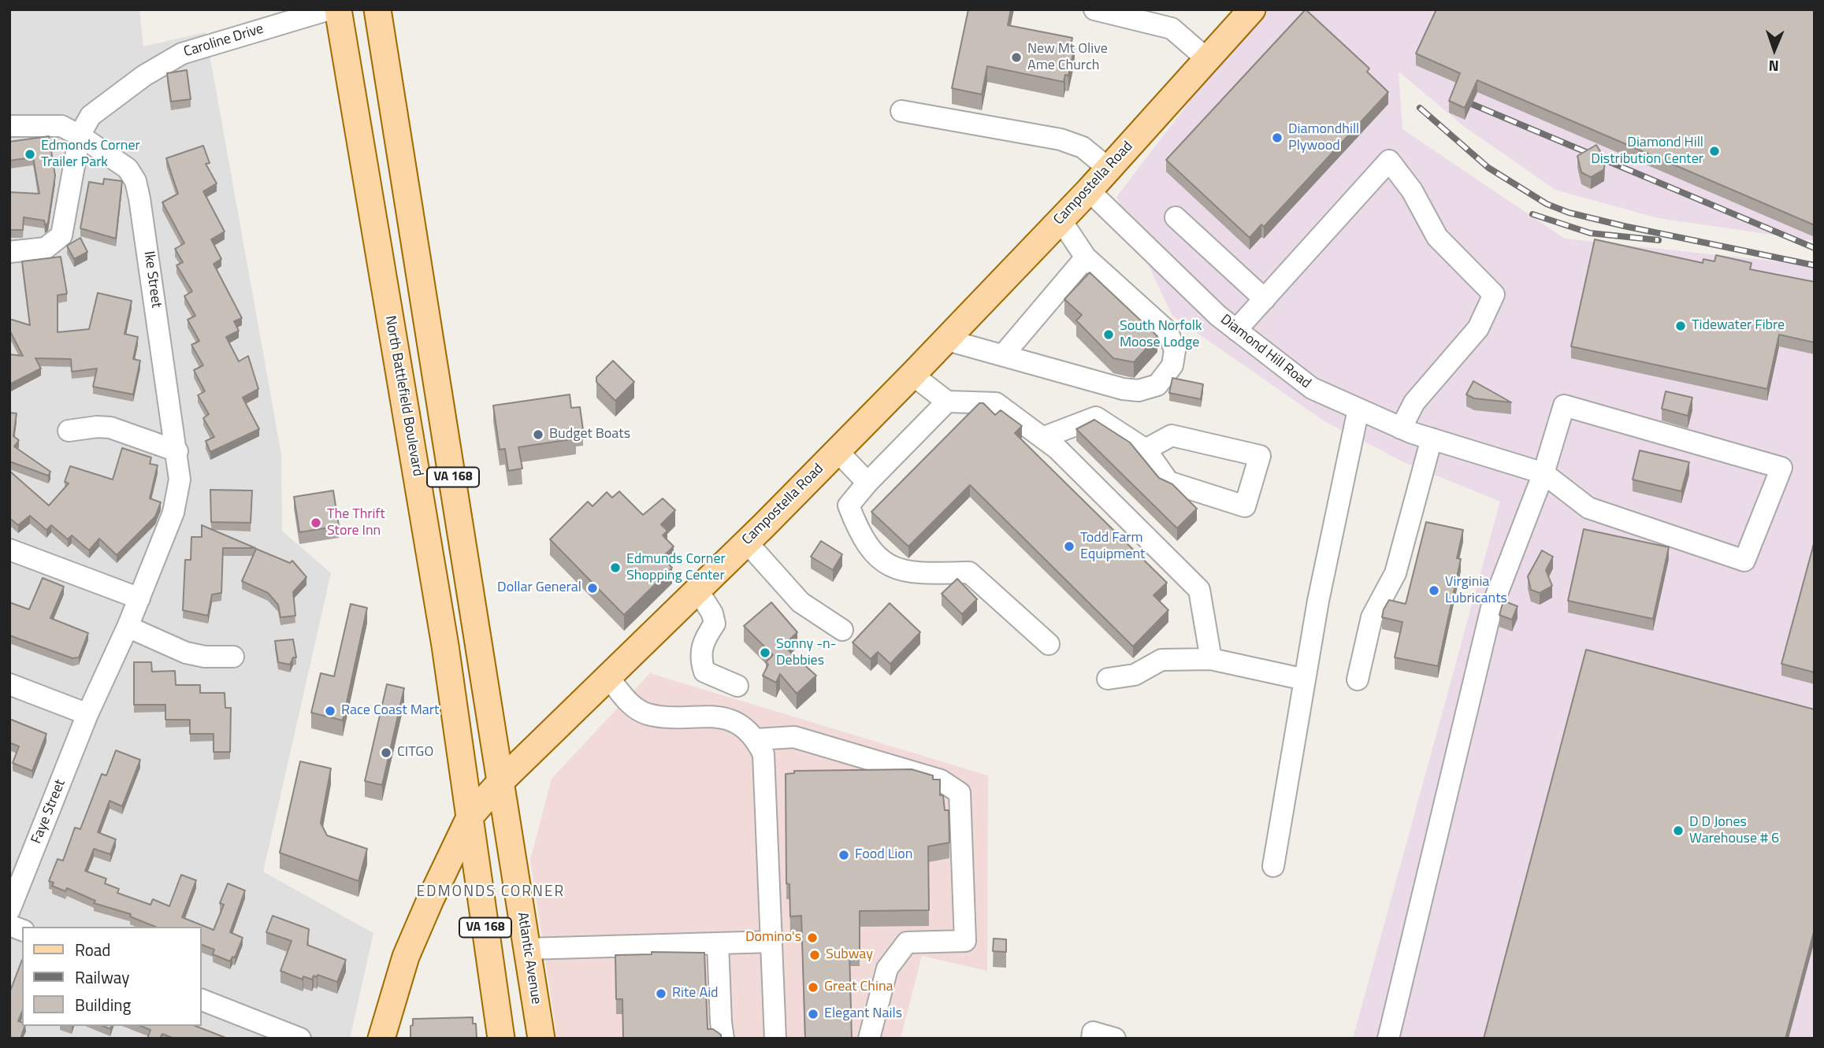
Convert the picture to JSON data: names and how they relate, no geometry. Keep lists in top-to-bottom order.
{
  "streets": {
    "main road": [
      "Campostella Road",
      "North Battlefield Boulevard",
      "VA 168",
      "Atlantic Avenue"
    ],
    "street": [
      "Caroline Drive",
      "Ike Street",
      "Diamond Hill Road",
      "Faye Street"
    ]
  },
  "crossings": [
    ["Caroline Drive", "Ike Street"],
    ["Campostella Road", "Diamond Hill Road"],
    ["Campostella Road", "North Battlefield Boulevard"],
    ["Campostella Road", "VA 168"],
    ["Campostella Road", "Atlantic Avenue"],
    ["Ike Street", "Faye Street"],
    ["North Battlefield Boulevard", "VA 168"],
    ["VA 168", "Atlantic Avenue"]
  ],
  "districts": ["EDMONDS CORNER"],
  "places": [
    "New Mt Olive Ame Church",
    "Diamondhill Plywood",
    "Diamond Hill Distribution Center",
    "Edmonds Corner Trailer Park",
    "Tidewater Fibre",
    "South Norfolk Moose Lodge",
    "Budget Boats",
    "The Thrift Store Inn",
    "Todd Farm Equipment",
    "Edmunds Corner Shopping Center",
    "Dollar General",
    "Virginia Lubricants",
    "Sonny -n- Debbies",
    "Race Coast Mart",
    "CITGO",
    "D D Jones Warehouse # 6",
    "Food Lion",
    "Domino's",
    "Subway",
    "Great China",
    "Rite Aid",
    "Elegant Nails"
  ],
  "legend": ["Road", "Railway", "Building"],
  "north": "bottom"
}
